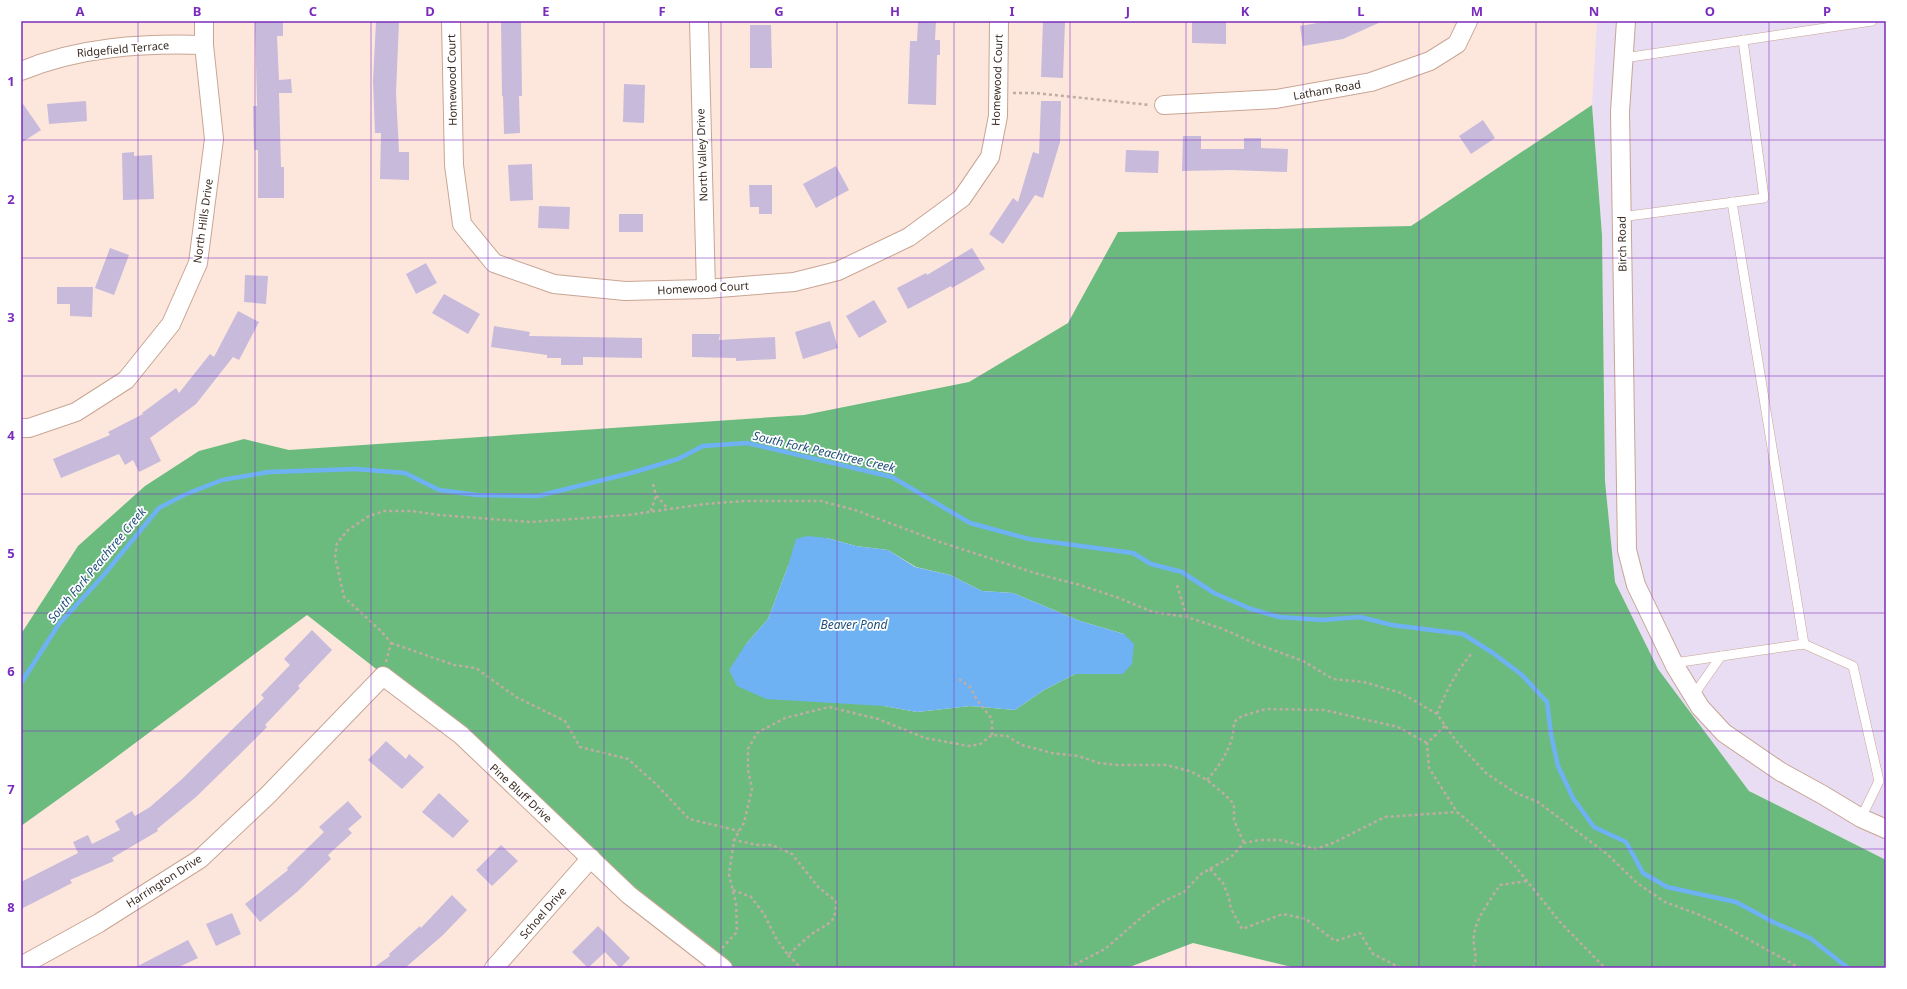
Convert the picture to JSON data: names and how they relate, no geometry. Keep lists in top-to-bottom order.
{
  "streets": {
    "street": [
      "Ridgefield Terrace",
      "Homewood Court",
      "Latham Road",
      "North Valley Drive",
      "North Hills Drive",
      "Birch Road",
      "Pine Bluff Drive",
      "Harrington Drive",
      "Schoel Drive"
    ]
  },
  "crossings": [
    ["Ridgefield Terrace", "North Hills Drive"],
    ["Homewood Court", "North Valley Drive"],
    ["Pine Bluff Drive", "Harrington Drive"],
    ["Pine Bluff Drive", "Schoel Drive"]
  ],
  "water": ["South Fork Peachtree Creek", "Beaver Pond"],
  "grid": {
    "columns": [
      "A",
      "B",
      "C",
      "D",
      "E",
      "F",
      "G",
      "H",
      "I",
      "J",
      "K",
      "L",
      "M",
      "N",
      "O",
      "P"
    ],
    "rows": [
      "1",
      "2",
      "3",
      "4",
      "5",
      "6",
      "7",
      "8"
    ]
  }
}
